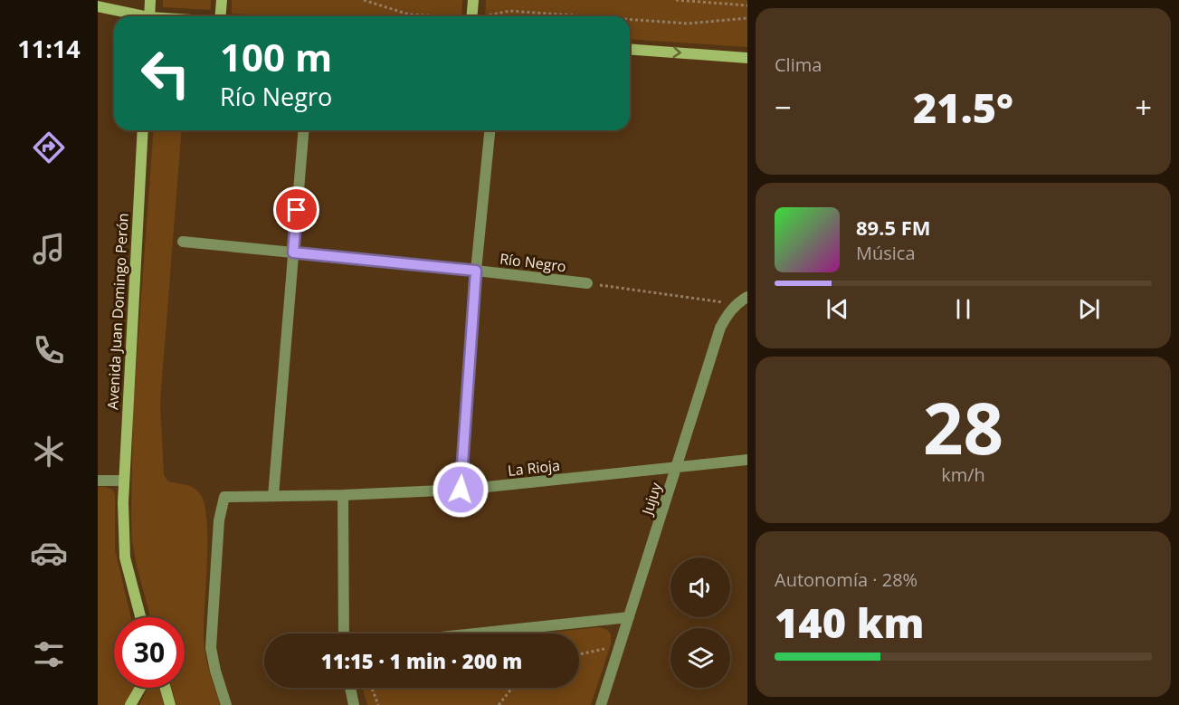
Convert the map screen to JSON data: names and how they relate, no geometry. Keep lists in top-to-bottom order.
{
  "streets": {
    "main road": ["Avenida Juan Domingo Perón"],
    "street": ["Río Negro", "La Rioja", "Jujuy"]
  },
  "crossings": [
    ["La Rioja", "Jujuy"]
  ],
  "page": {
    "tabs": "11:14",
    "tile": [
      "Clima",
      ["28", "km/h"],
      ["Autonomía · 28%", "140 km"]
    ],
    "turn": ["100 m", "Río Negro"],
    "heat": ["−", "21.5°", "+"],
    "song": ["89.5 FM", "Música"],
    "limit": "30",
    "trip": "11:15 · 1 min · 200 m"
  }
}
